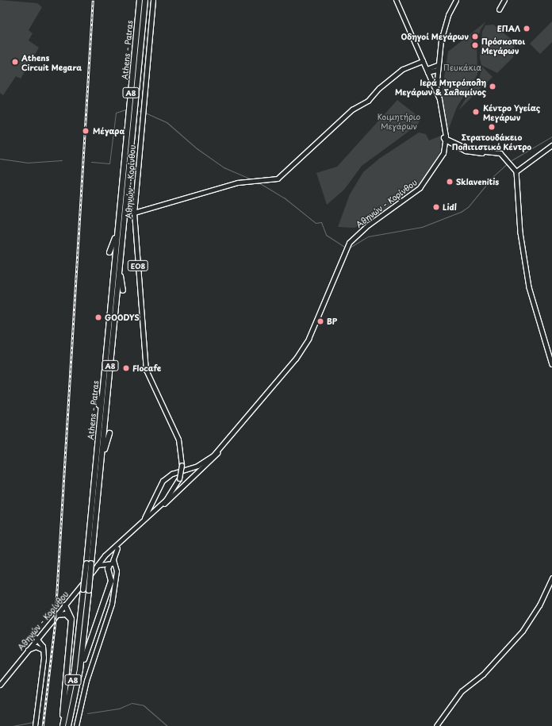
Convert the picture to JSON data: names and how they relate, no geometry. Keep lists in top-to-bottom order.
{
  "streets": {
    "highway": ["Athens - Patras", "Α8"],
    "main road": ["Αθηνών - Κορίνθου", "ΕΟ8"]
  },
  "crossings": [
    ["Αθηνών - Κορίνθου", "ΕΟ8"]
  ],
  "parks": ["Πευκάκια", "Κοιμητήριο Μεγάρων"],
  "places": [
    "ΕΠΑΛ",
    "Οδηγοί Μεγάρων",
    "Πρόσκοποι Μεγάρων",
    "Athens Circuit Megara",
    "Ιερά Μητρόπολη Μεγάρων & Σαλαμίνος",
    "Κέντρο Υγείας Μεγάρων",
    "Στρατουδάκειο Πολιτιστικό Κέντρο",
    "Μέγαρα",
    "Sklavenitis",
    "Lidl",
    "GOODYS",
    "BP",
    "Flocafe"
  ]
}
